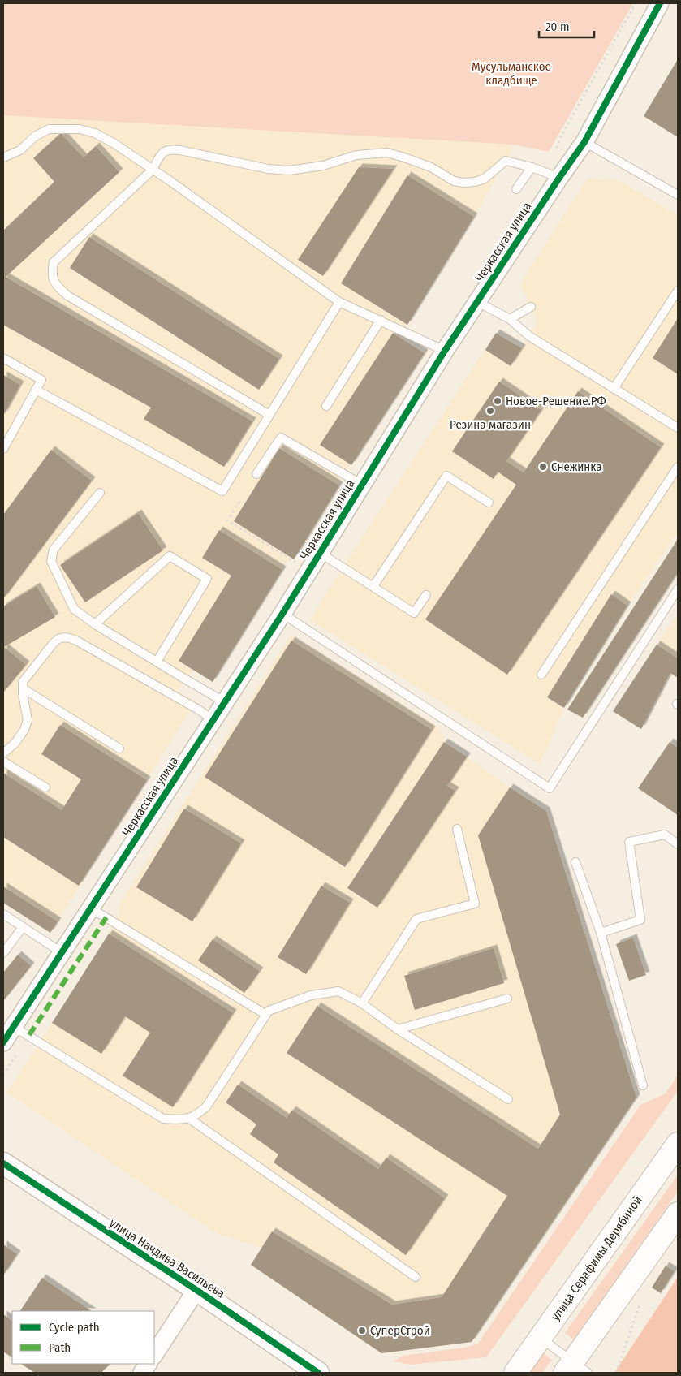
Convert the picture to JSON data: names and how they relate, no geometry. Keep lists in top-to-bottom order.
{
  "streets": {
    "main road": ["улица Серафимы Дерябиной"],
    "street": ["Черкасская улица", "улица Начдива Васильева"]
  },
  "parks": ["Мусульманское кладбище"],
  "places": [
    "Новое-Решение.РФ",
    "Резина магазин",
    "Снежинка",
    "СуперСтрой"
  ],
  "legend": ["Cycle path", "Path"],
  "scale_bar": "20 m"
}
